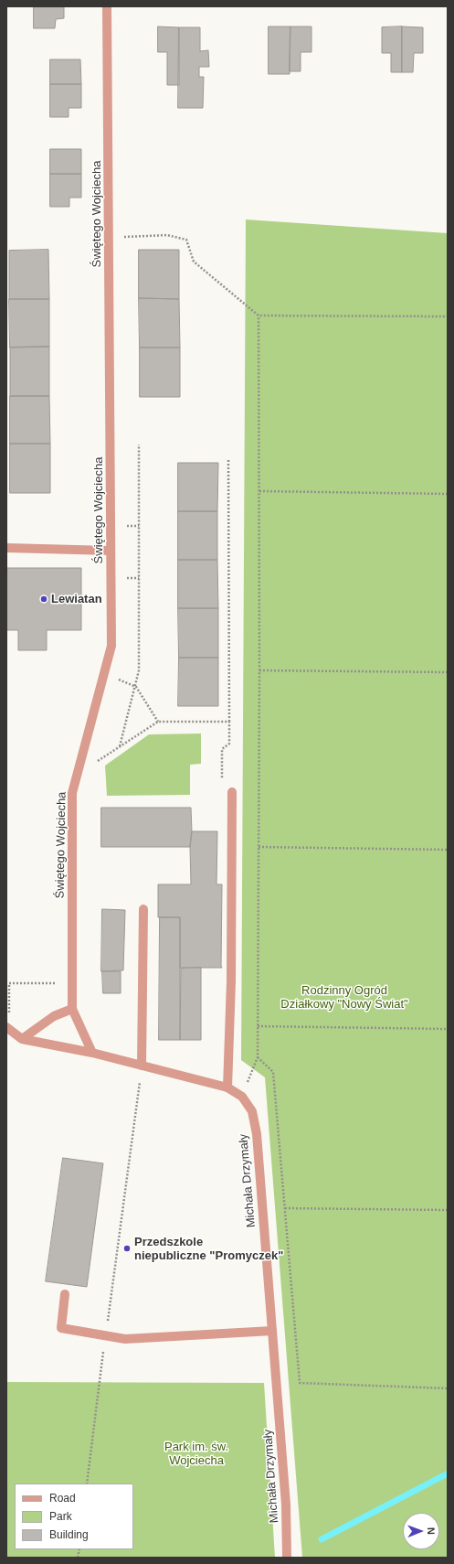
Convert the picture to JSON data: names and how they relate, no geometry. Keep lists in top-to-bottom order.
{
  "streets": {
    "street": ["Świętego Wojciecha", "Michała Drzymały"]
  },
  "crossings": [
    ["Świętego Wojciecha", "Michała Drzymały"]
  ],
  "parks": ["Rodzinny Ogród Działkowy \"Nowy Świat\"", "Park im. św. Wojciecha"],
  "places": ["Lewiatan", "Przedszkole niepubliczne \"Promyczek\""],
  "legend": ["Road", "Park", "Building"],
  "north": "right"
}
